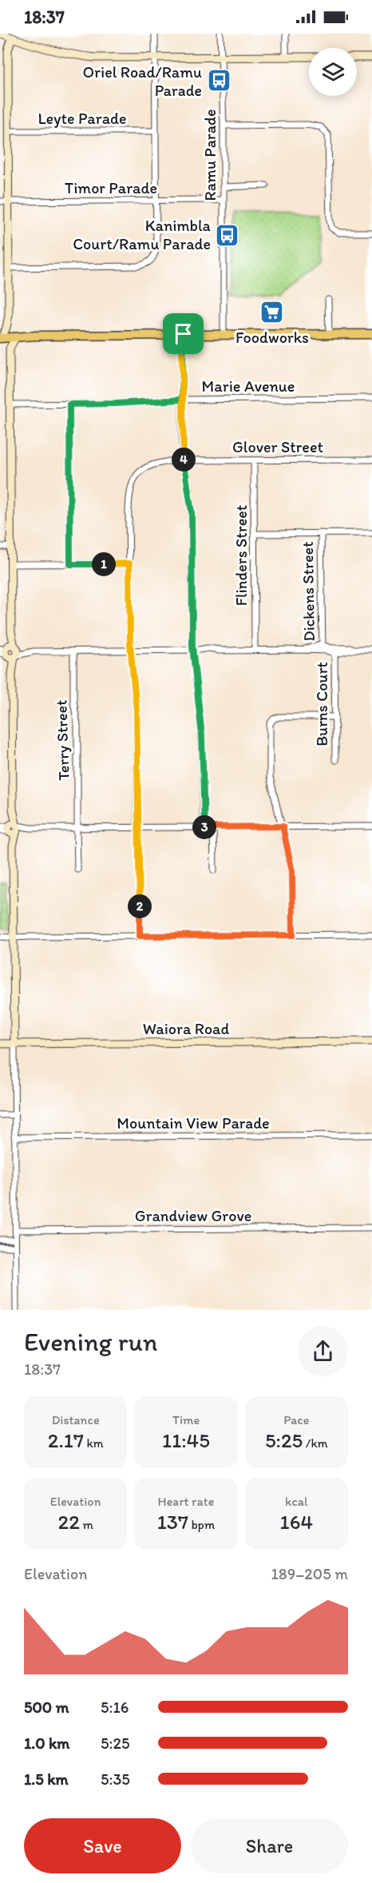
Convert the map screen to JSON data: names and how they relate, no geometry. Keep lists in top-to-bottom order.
{
  "streets": {
    "street": [
      "Leyte Parade",
      "Ramu Parade",
      "Timor Parade",
      "Marie Avenue",
      "Glover Street",
      "Flinders Street",
      "Dickens Street",
      "Burns Court",
      "Terry Street",
      "Waiora Road",
      "Mountain View Parade",
      "Grandview Grove"
    ]
  },
  "crossings": [
    ["Ramu Parade", "Timor Parade"],
    ["Glover Street", "Flinders Street"]
  ],
  "places": {
    "bus stop": ["Oriel Road/Ramu Parade", "Kanimbla Court/Ramu Parade"],
    "supermarket": ["Foodworks"]
  },
  "page": {
    "status": "18:37",
    "pins": [
      "4",
      "1",
      "3",
      "2"
    ],
    "heading": ["Evening run", "18:37"],
    "stats": [
      ["Distance", "2.17 km"],
      ["Time", "11:45"],
      ["Pace", "5:25 /km"],
      ["Elevation", "22 m"],
      ["Heart rate", "137 bpm"],
      ["kcal", "164"]
    ],
    "chart": ["Elevation", "189–205 m"],
    "list": [
      {
        "name": "500 m",
        "note": "5:16"
      },
      {
        "name": "1.0 km",
        "note": "5:25"
      },
      {
        "name": "1.5 km",
        "note": "5:35"
      }
    ],
    "buttons": ["Save", "Share"]
  }
}
